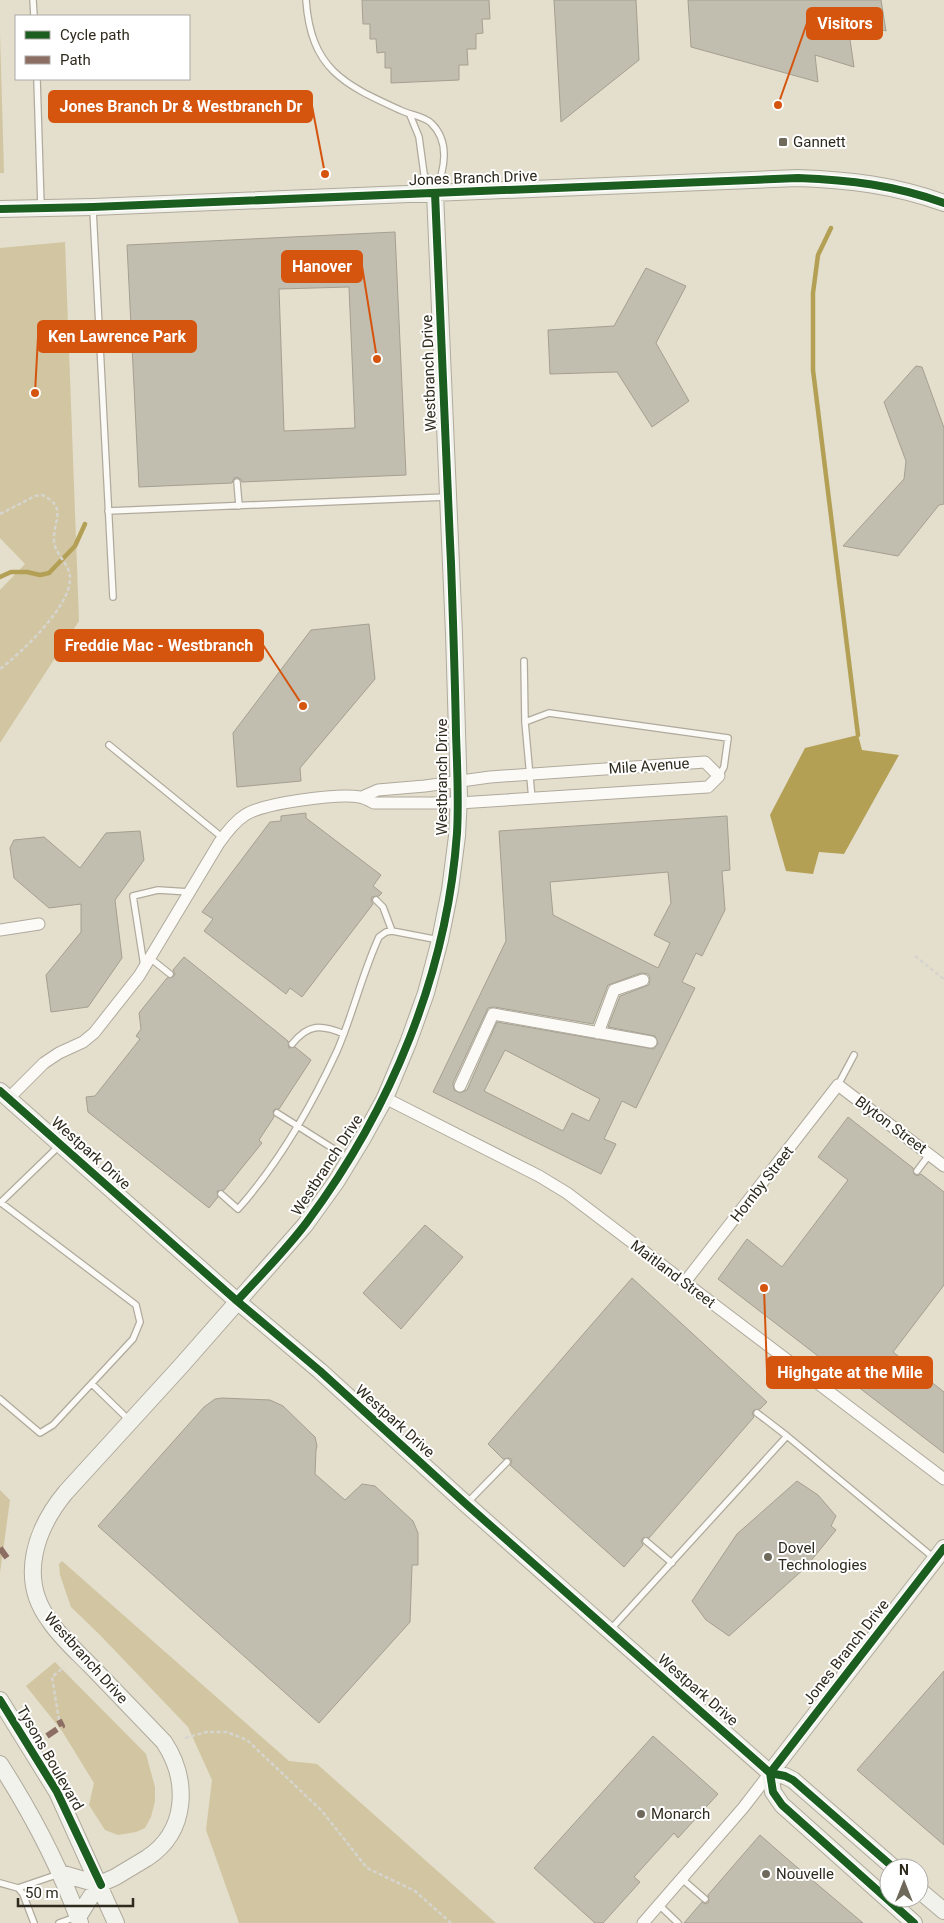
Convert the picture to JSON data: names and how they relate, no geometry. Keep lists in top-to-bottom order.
{
  "streets": {
    "street": [
      "Jones Branch Drive",
      "Westbranch Drive",
      "Mile Avenue",
      "Blyton Street",
      "Westpark Drive",
      "Hornby Street",
      "Maitland Street",
      "Tysons Boulevard"
    ]
  },
  "crossings": [
    ["Jones Branch Drive", "Westbranch Drive"],
    ["Jones Branch Drive", "Westpark Drive"],
    ["Westbranch Drive", "Mile Avenue"],
    ["Westbranch Drive", "Westpark Drive"],
    ["Westbranch Drive", "Maitland Street"],
    ["Westbranch Drive", "Tysons Boulevard"],
    ["Blyton Street", "Hornby Street"],
    ["Hornby Street", "Maitland Street"]
  ],
  "places": {
    "other": [
      "Visitors",
      "Jones Branch Dr & Westbranch Dr",
      "Hanover",
      "Ken Lawrence Park",
      "Freddie Mac - Westbranch",
      "Highgate at the Mile",
      "Dovel Technologies",
      "Monarch",
      "Nouvelle"
    ],
    "transit": ["Gannett"]
  },
  "legend": ["Cycle path", "Path"],
  "scale_bar": "50 m",
  "north": "top"
}
